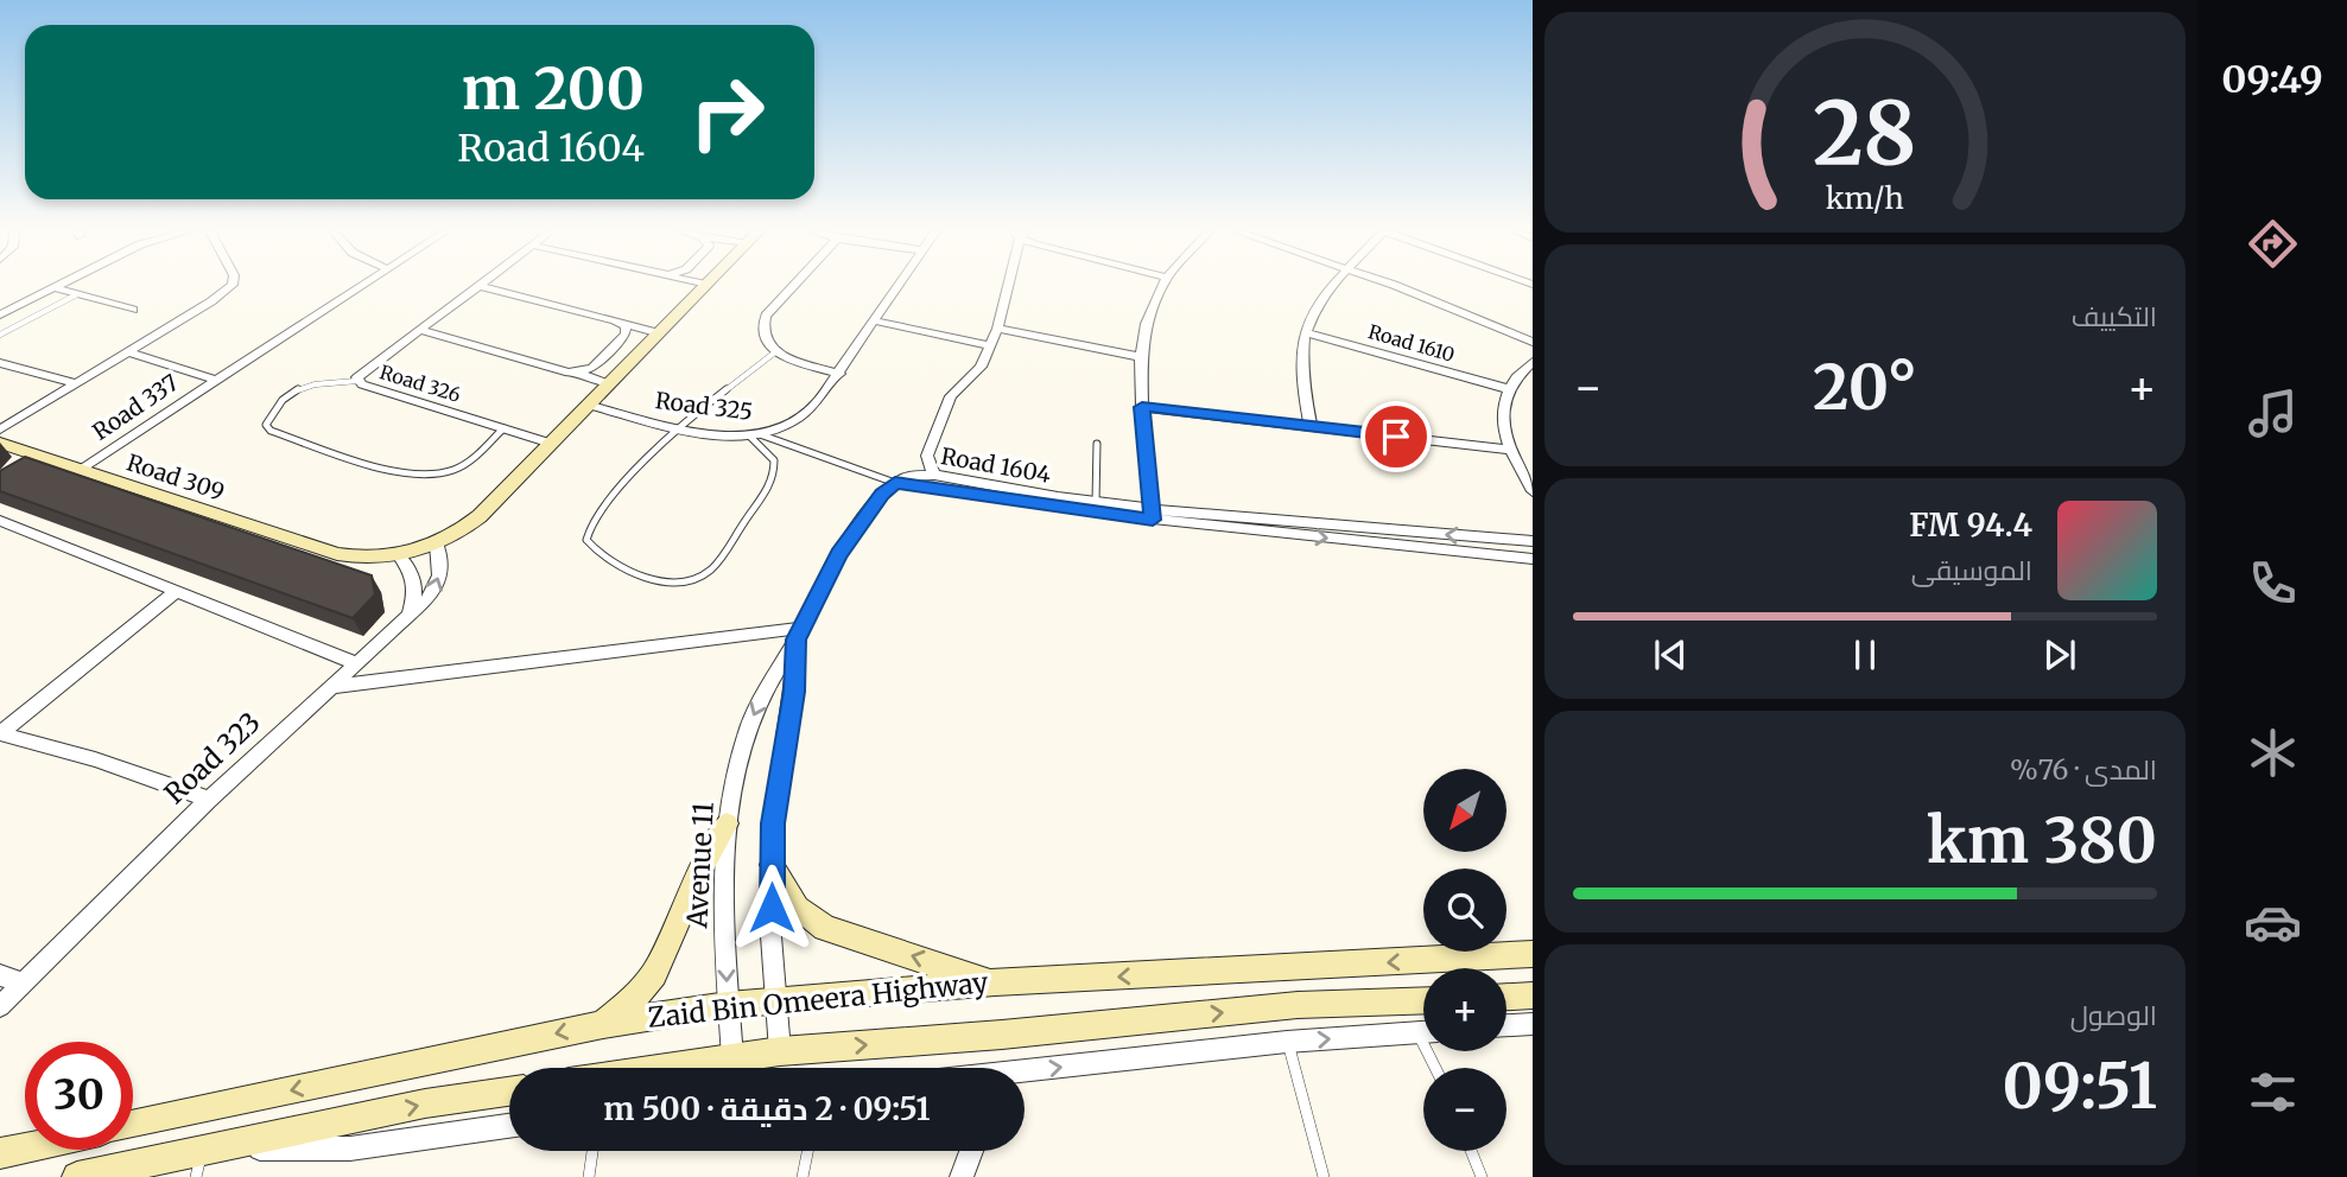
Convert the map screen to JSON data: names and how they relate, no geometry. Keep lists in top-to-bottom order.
{
  "streets": {
    "street": [
      "Road 1610",
      "Road 326",
      "Road 325",
      "Road 337",
      "Road 1604",
      "Road 309",
      "Road 323",
      "Avenue 11",
      "Zaid Bin Omeera Highway"
    ]
  },
  "crossings": [
    ["Road 337", "Road 309"],
    ["Road 1604", "Avenue 11"],
    ["Avenue 11", "Zaid Bin Omeera Highway"]
  ],
  "north": "bottom left",
  "page": {
    "tabs": "09:49",
    "turn": ["200 m", "Road 1604"],
    "tile": [
      "التكييف",
      ["المدى · 76%", "380 km"],
      ["الوصول", "09:51"]
    ],
    "heat": ["−", "20°", "+"],
    "song": ["94.4 FM", "الموسيقى"],
    "map_buttons": ["+", "−"],
    "limit": "30",
    "trip": "09:51 · 2 دقيقة · 500 m",
    "gauge": ["28", "km/h"]
  }
}
